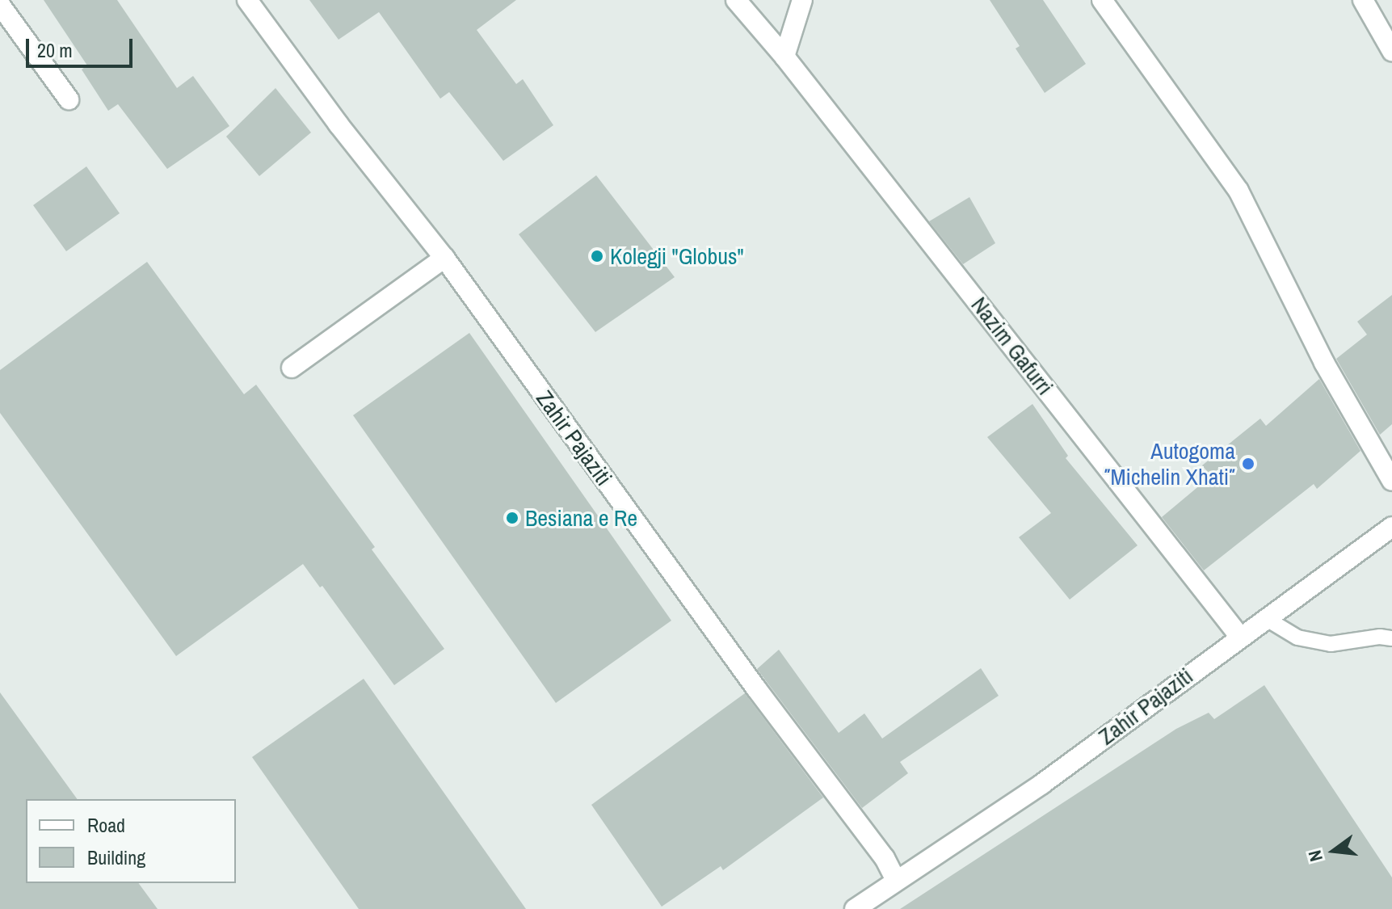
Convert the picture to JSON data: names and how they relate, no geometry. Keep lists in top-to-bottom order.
{
  "streets": {
    "street": ["Nazim Gafurri", "Zahir Pajaziti"]
  },
  "crossings": [
    ["Nazim Gafurri", "Zahir Pajaziti"]
  ],
  "places": ["Kolegji \"Globus\"", "Autogoma ʺMichelin Xhatiʺ", "Besiana e Re"],
  "legend": ["Road", "Building"],
  "scale_bar": "20 m",
  "north": "left"
}
